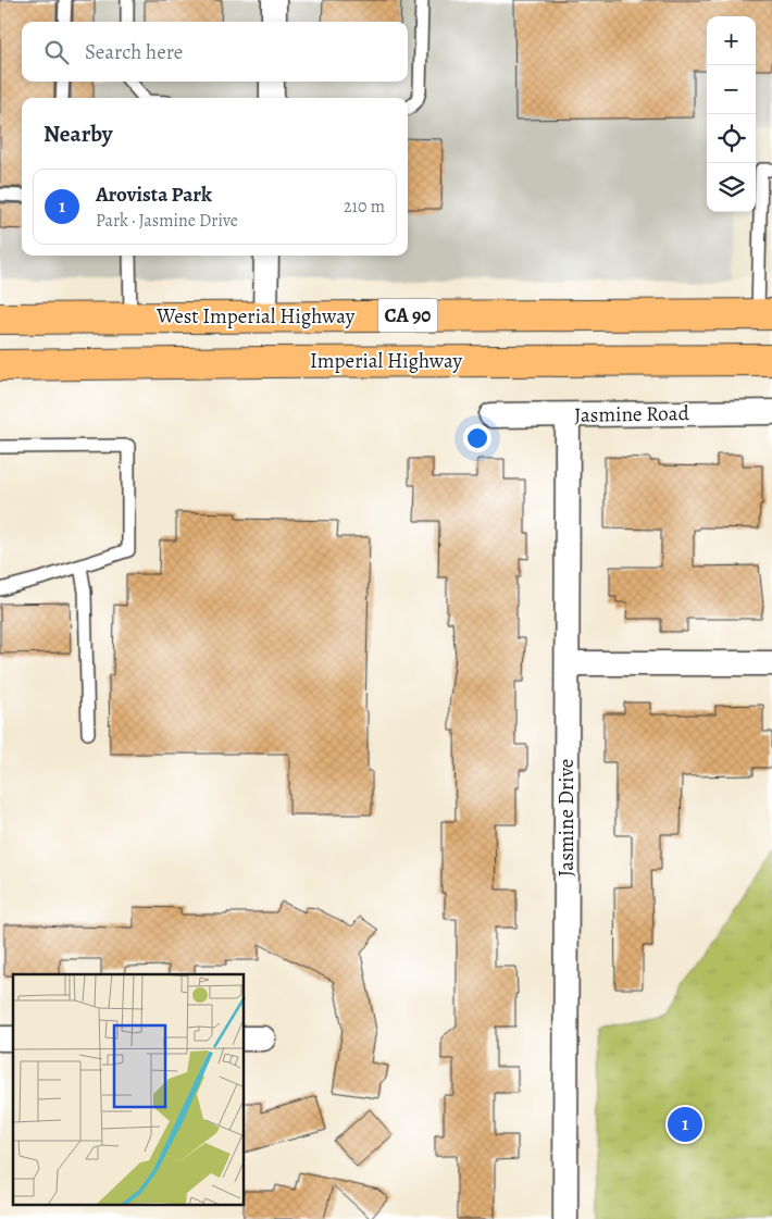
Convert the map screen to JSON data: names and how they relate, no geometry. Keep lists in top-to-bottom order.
{
  "streets": {
    "main road": ["CA 90", "West Imperial Highway", "Imperial Highway"],
    "street": ["Jasmine Road", "Jasmine Drive"]
  },
  "crossings": [
    ["Jasmine Road", "Jasmine Drive"]
  ],
  "page": {
    "map_buttons": ["+", "−"],
    "search": "Search here",
    "heading": "Nearby",
    "list": [
      {
        "mark": "1",
        "name": "Arovista Park",
        "note": "Park · Jasmine Drive",
        "value": "210 m"
      }
    ],
    "pins": "1"
  }
}
